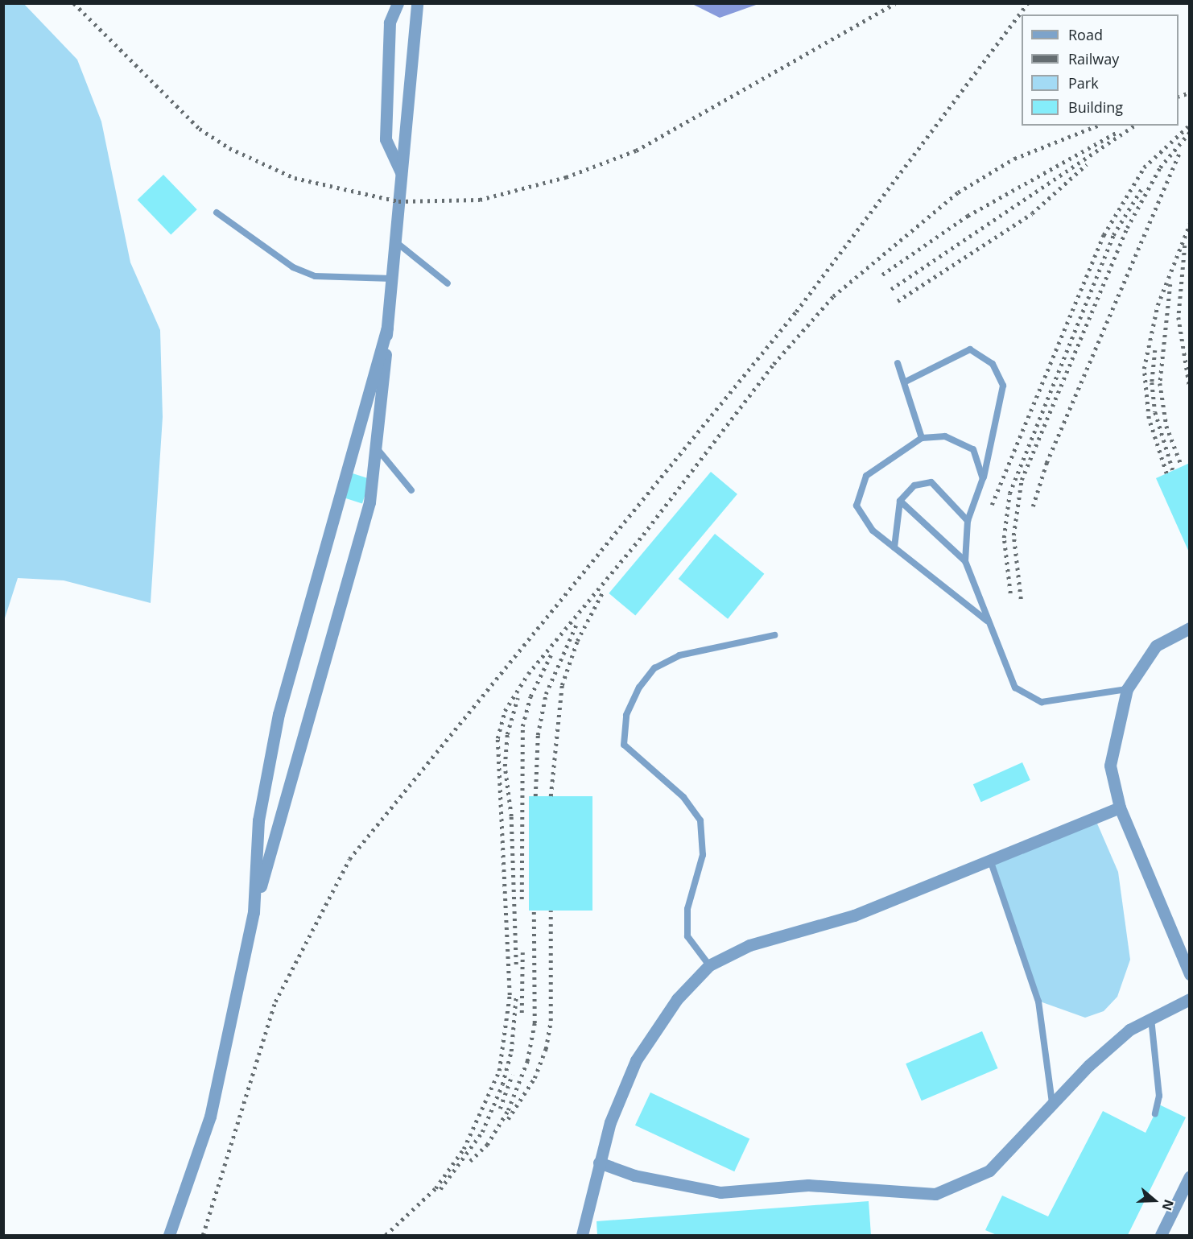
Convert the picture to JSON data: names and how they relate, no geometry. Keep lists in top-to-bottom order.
{
  "legend": [
    "Road",
    "Railway",
    "Park",
    "Building"
  ],
  "north": "right"
}
